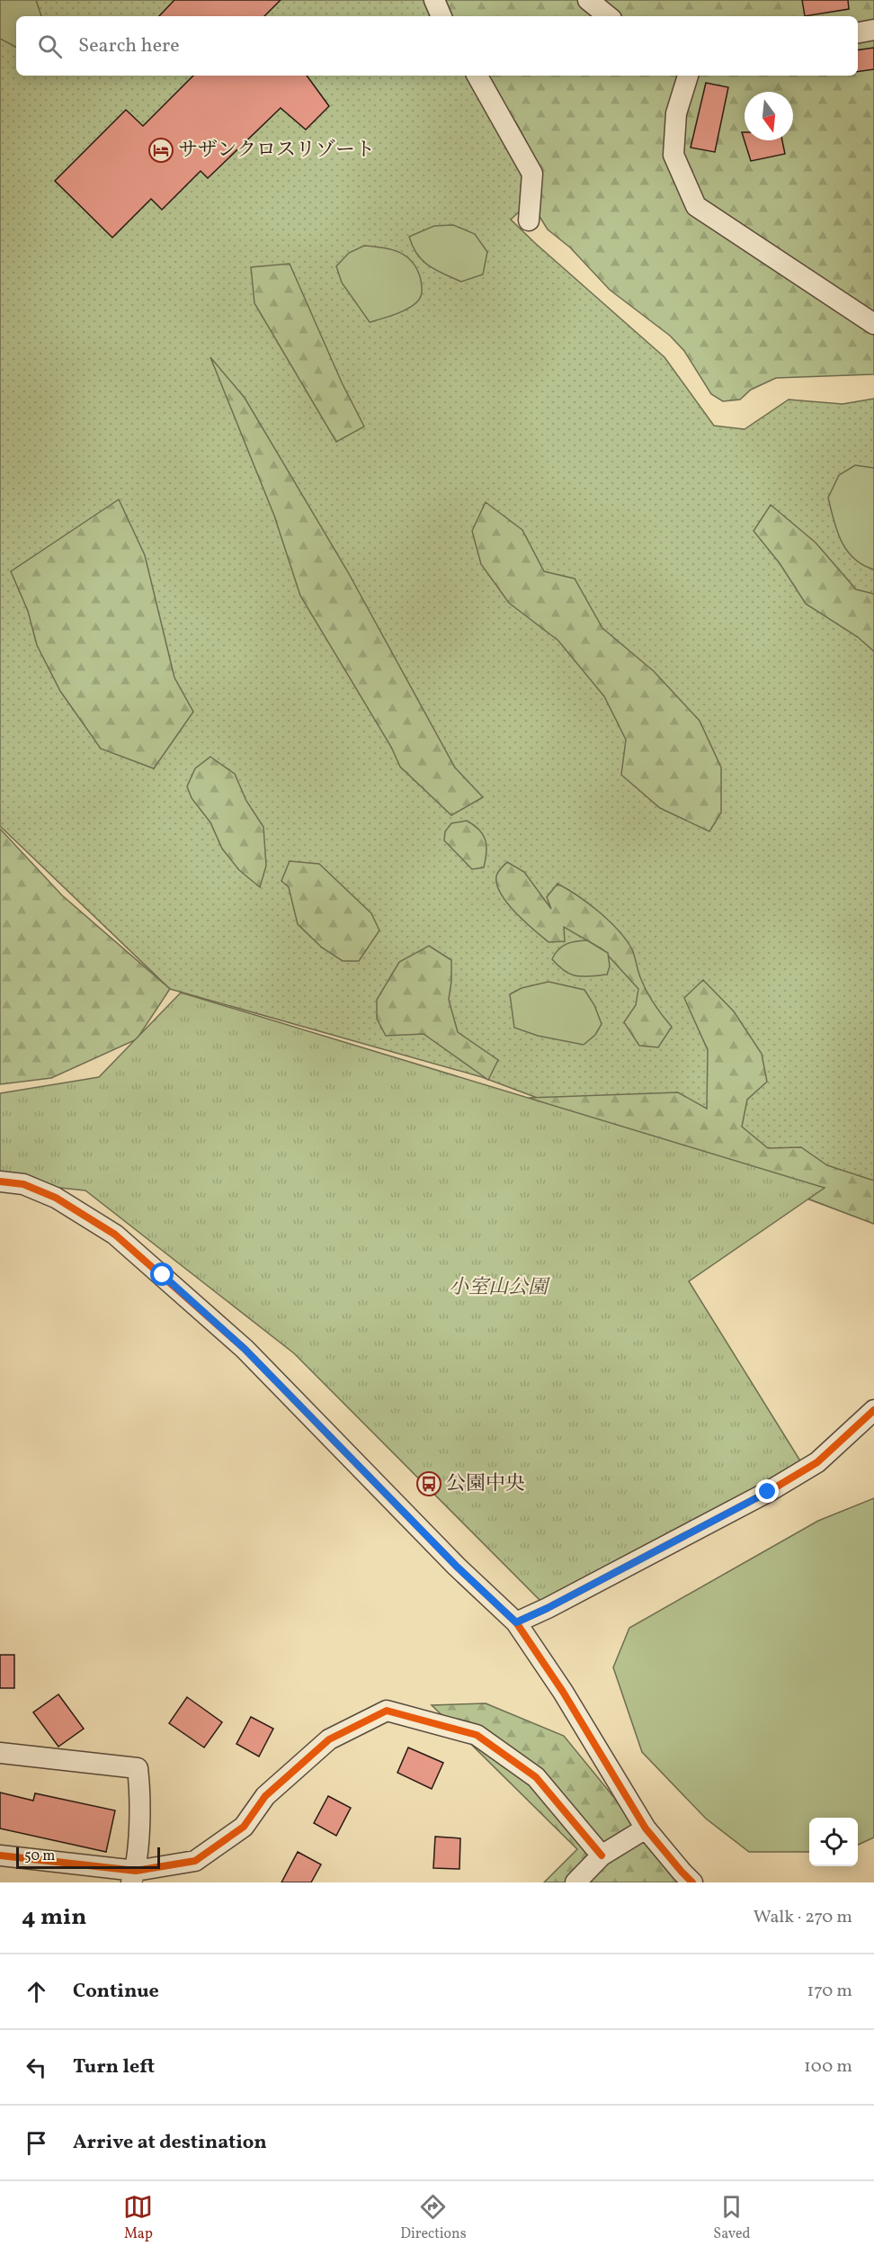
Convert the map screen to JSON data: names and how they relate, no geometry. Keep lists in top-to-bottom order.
{
  "parks": ["小室山公園"],
  "places": {
    "hotel": ["サザンクロスリゾート"],
    "bus stop": ["公園中央"]
  },
  "scale_bar": "50 m",
  "north": "bottom",
  "page": {
    "search": "Search here",
    "scale": "50 m",
    "heading": ["4 min", "Walk · 270 m"],
    "list": [
      ["Continue", "170 m"],
      ["Turn left", "100 m"],
      "Arrive at destination"
    ],
    "nav": ["Map", "Directions", "Saved"]
  }
}
